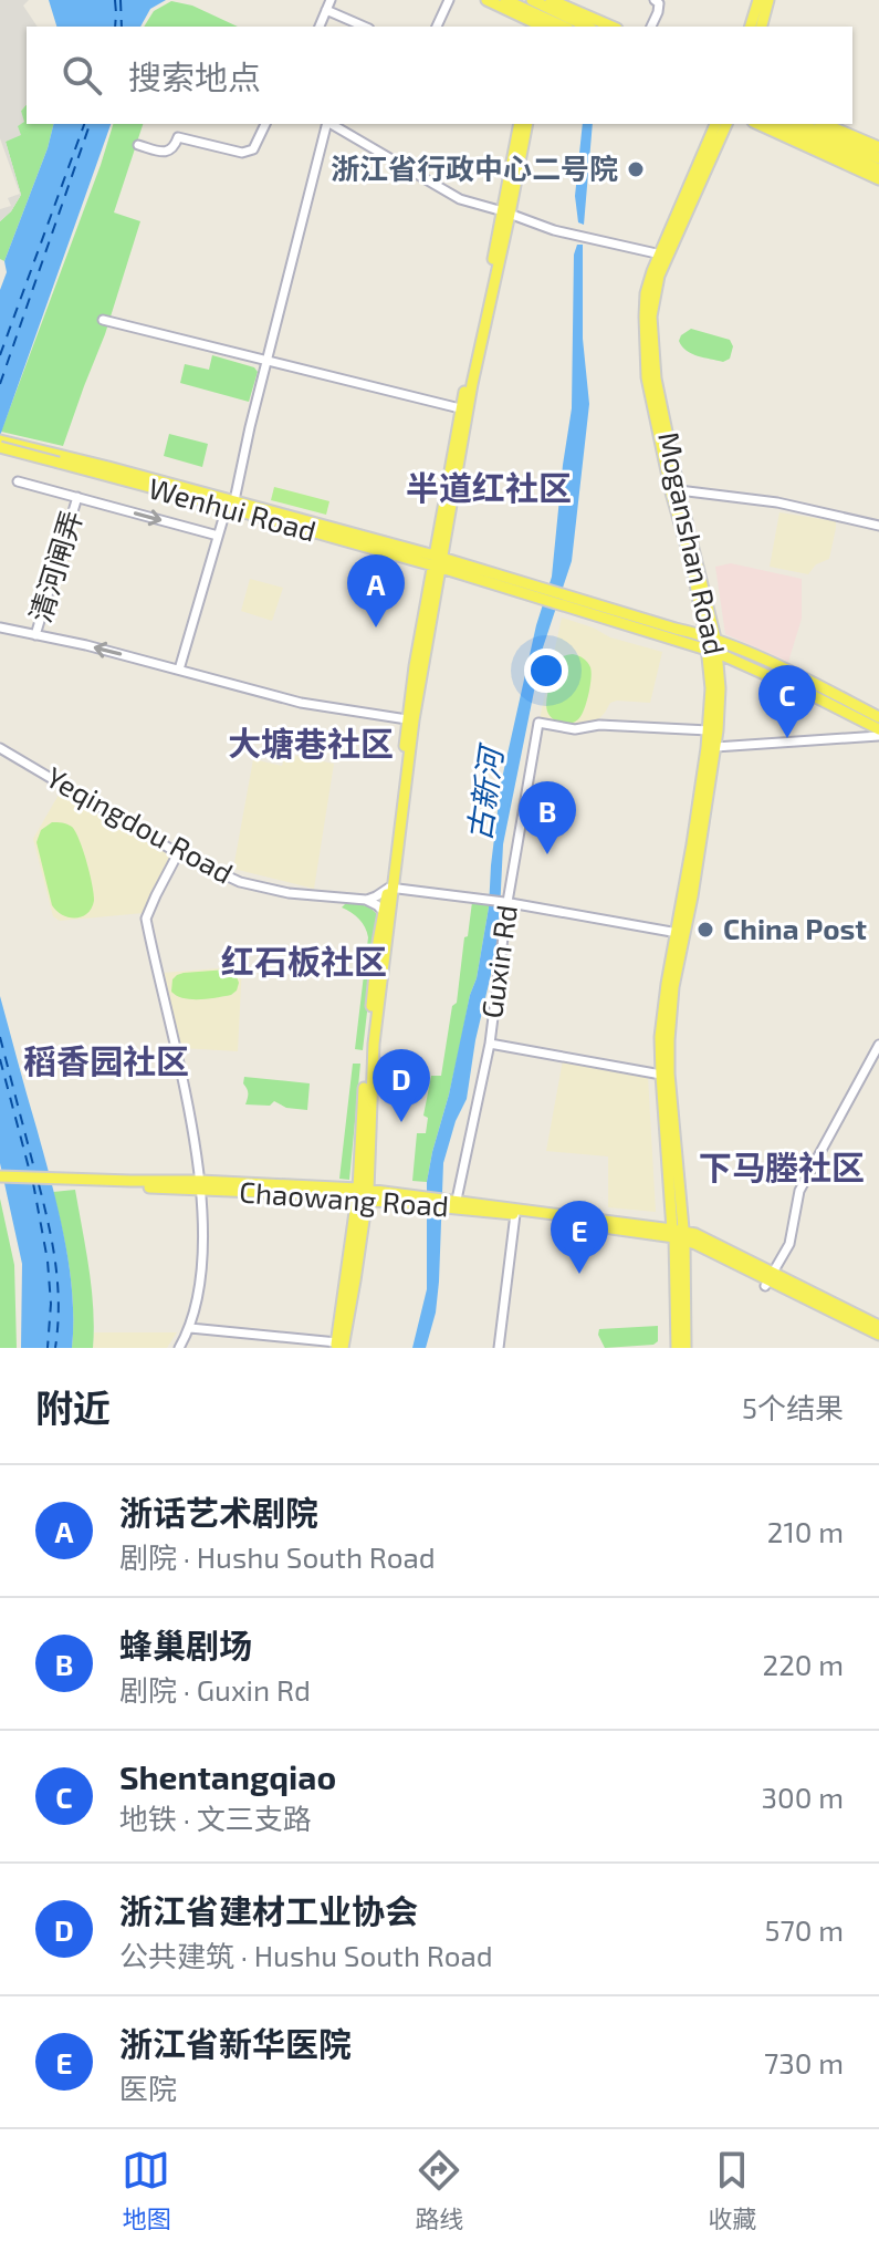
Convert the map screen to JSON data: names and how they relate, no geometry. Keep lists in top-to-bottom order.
{
  "streets": {
    "main road": ["Wenhui Road", "Moganshan Road", "Chaowang Road"],
    "street": ["清河闸弄", "Yeqingdou Road", "Guxin Rd"]
  },
  "crossings": [
    ["Wenhui Road", "Moganshan Road"],
    ["Moganshan Road", "Guxin Rd"],
    ["Moganshan Road", "Chaowang Road"],
    ["Guxin Rd", "Chaowang Road"]
  ],
  "districts": [
    "半道红社区",
    "大塘巷社区",
    "红石板社区",
    "稻香园社区",
    "下马塍社区"
  ],
  "water": ["古新河"],
  "places": ["浙江省行政中心二号院", "China Post"],
  "page": {
    "search": "搜索地点",
    "pins": [
      "A",
      "C",
      "B",
      "D",
      "E"
    ],
    "heading": ["附近", "5个结果"],
    "list": [
      {
        "mark": "A",
        "name": "浙话艺术剧院",
        "note": "剧院 · Hushu South Road",
        "value": "210 m"
      },
      {
        "mark": "B",
        "name": "蜂巢剧场",
        "note": "剧院 · Guxin Rd",
        "value": "220 m"
      },
      {
        "mark": "C",
        "name": "Shentangqiao",
        "note": "地铁 · 文三支路",
        "value": "300 m"
      },
      {
        "mark": "D",
        "name": "浙江省建材工业协会",
        "note": "公共建筑 · Hushu South Road",
        "value": "570 m"
      },
      {
        "mark": "E",
        "name": "浙江省新华医院",
        "note": "医院",
        "value": "730 m"
      }
    ],
    "nav": ["地图", "路线", "收藏"]
  }
}
